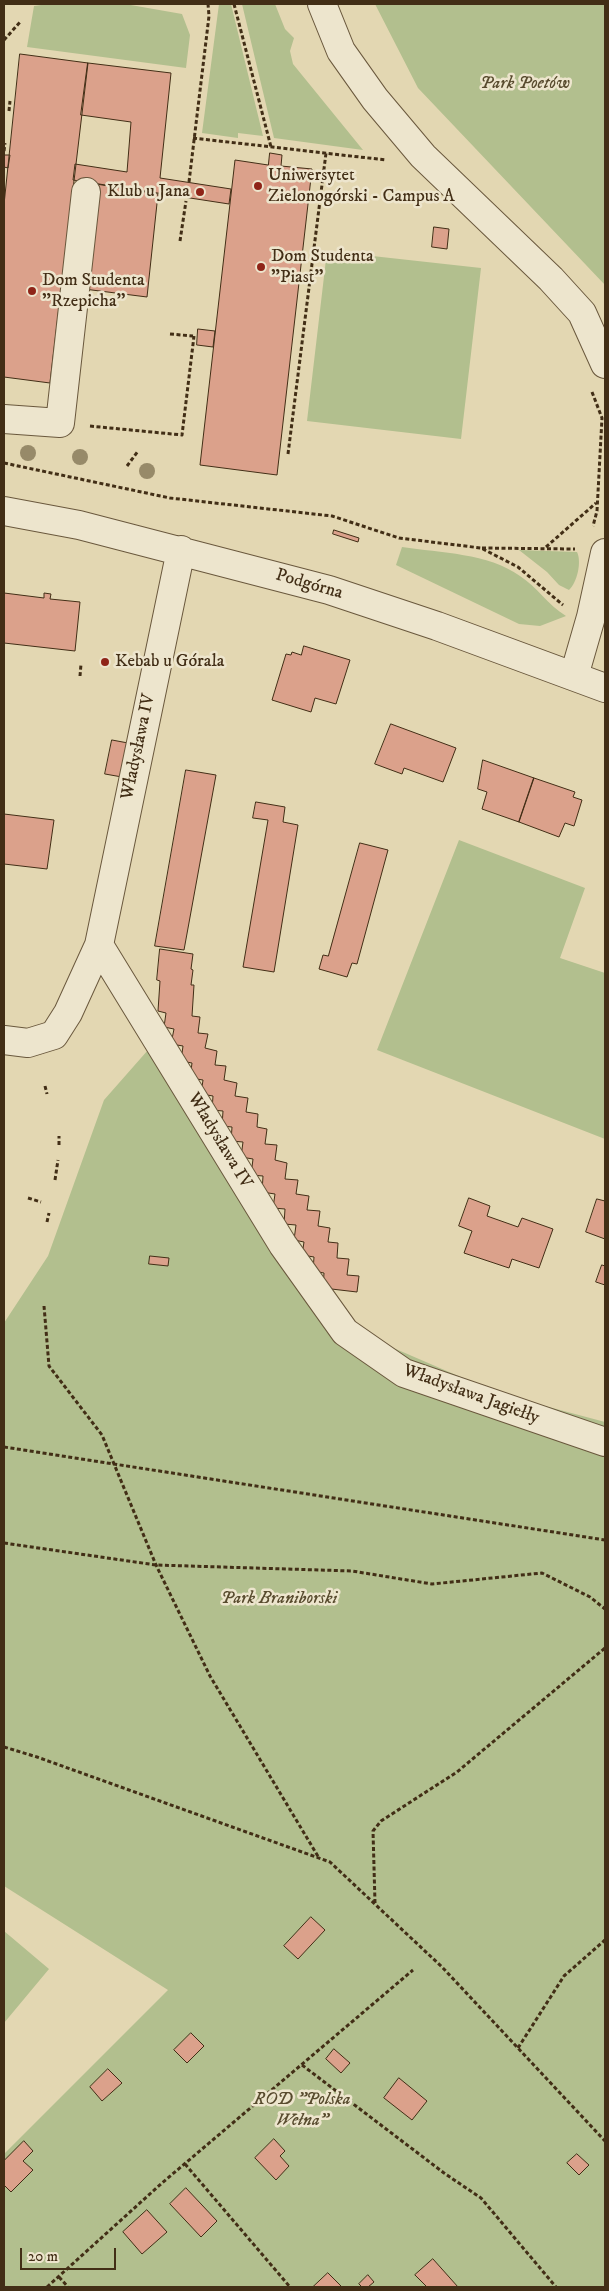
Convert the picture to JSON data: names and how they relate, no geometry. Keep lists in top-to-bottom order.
{
  "streets": {
    "street": ["Podgórna", "Władysława IV", "Władysława Jagiełły"]
  },
  "crossings": [
    ["Podgórna", "Władysława IV"],
    ["Władysława IV", "Władysława Jagiełły"]
  ],
  "parks": ["Park Poetów", "Park Braniborski", "ROD \"Polska Wełna\""],
  "places": [
    "Uniwersytet Zielonogórski - Campus A",
    "Klub u Jana",
    "Dom Studenta \"Piast\"",
    "Dom Studenta \"Rzepicha\"",
    "Kebab u Górala"
  ],
  "scale_bar": "20 m"
}
